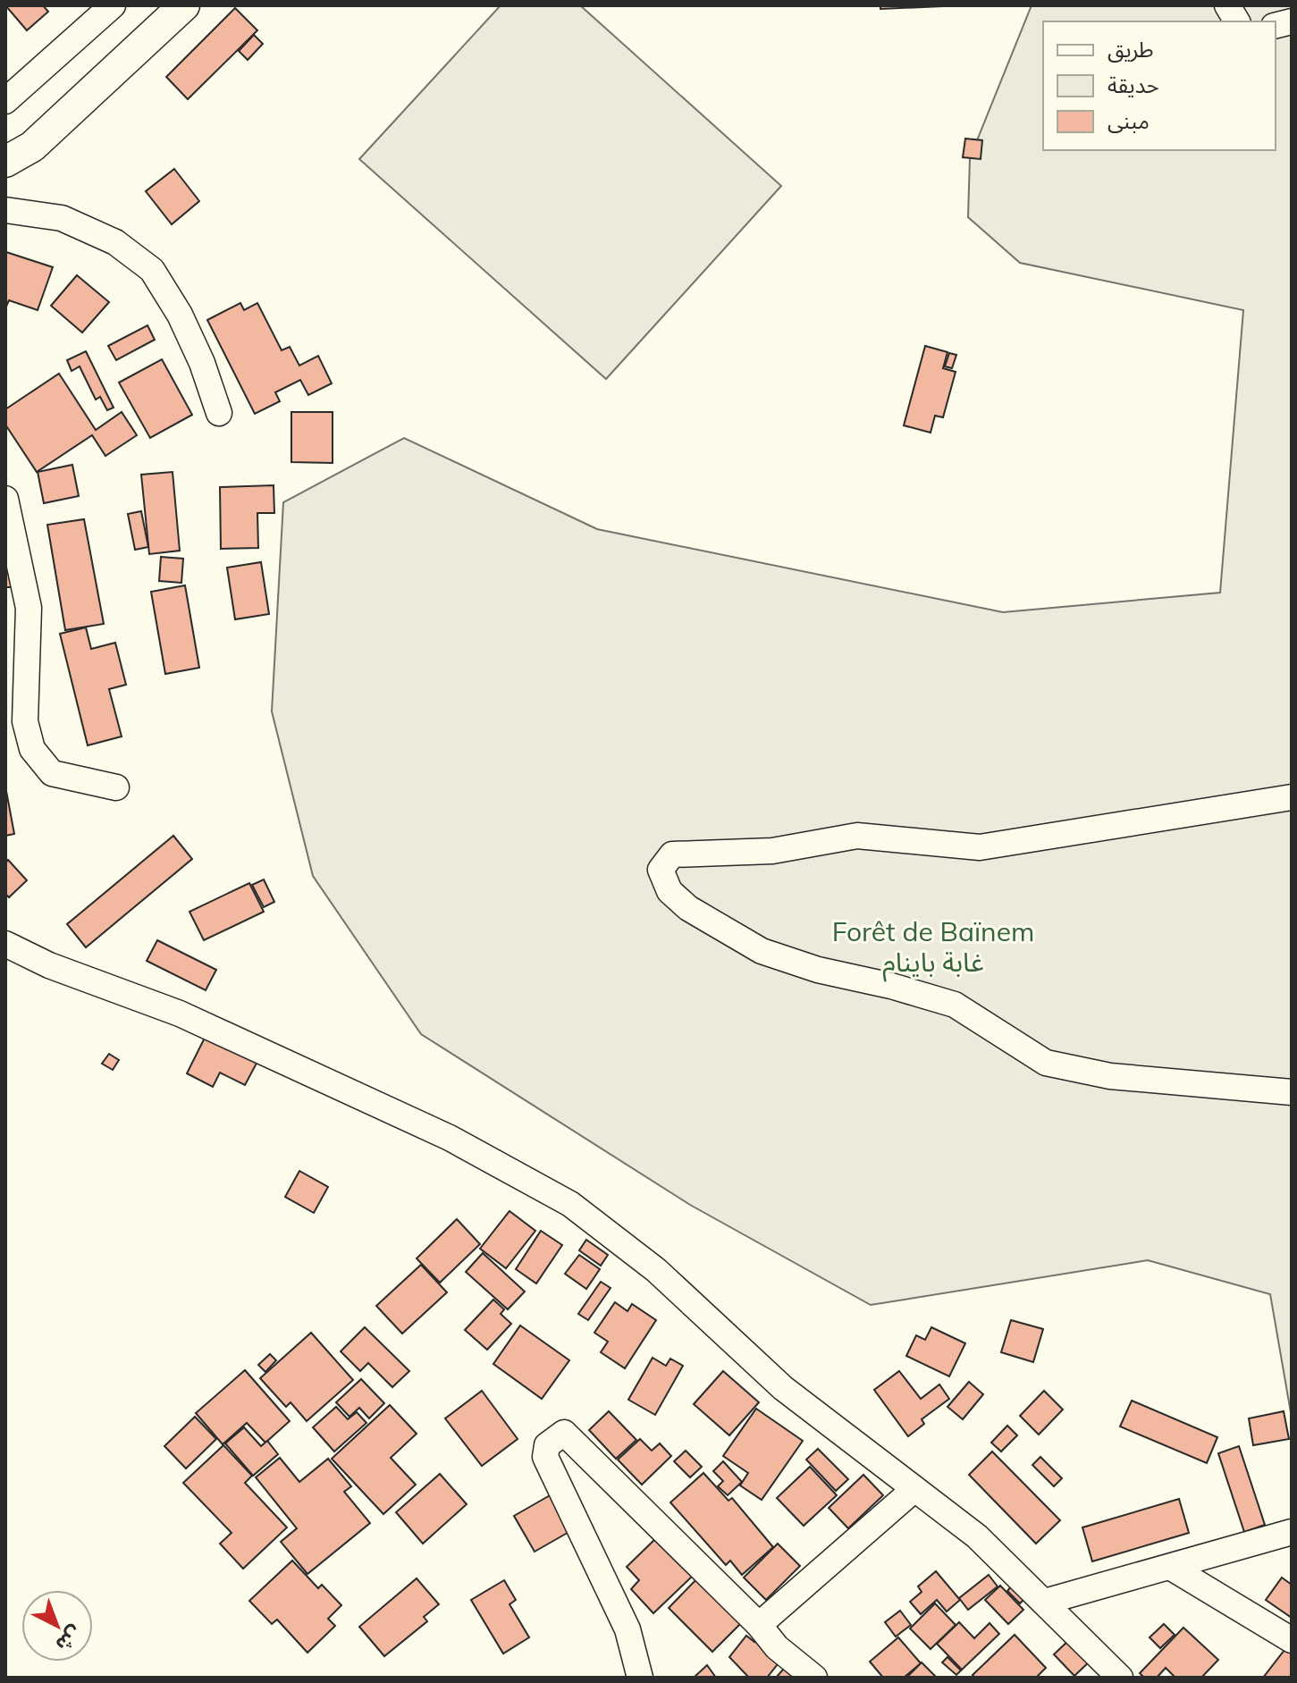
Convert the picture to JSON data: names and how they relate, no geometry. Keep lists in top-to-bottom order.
{
  "parks": ["Forêt de Baïnem غابة باينام"],
  "legend": ["طريق", "حديقة", "مبنى"],
  "north": "bottom right"
}
